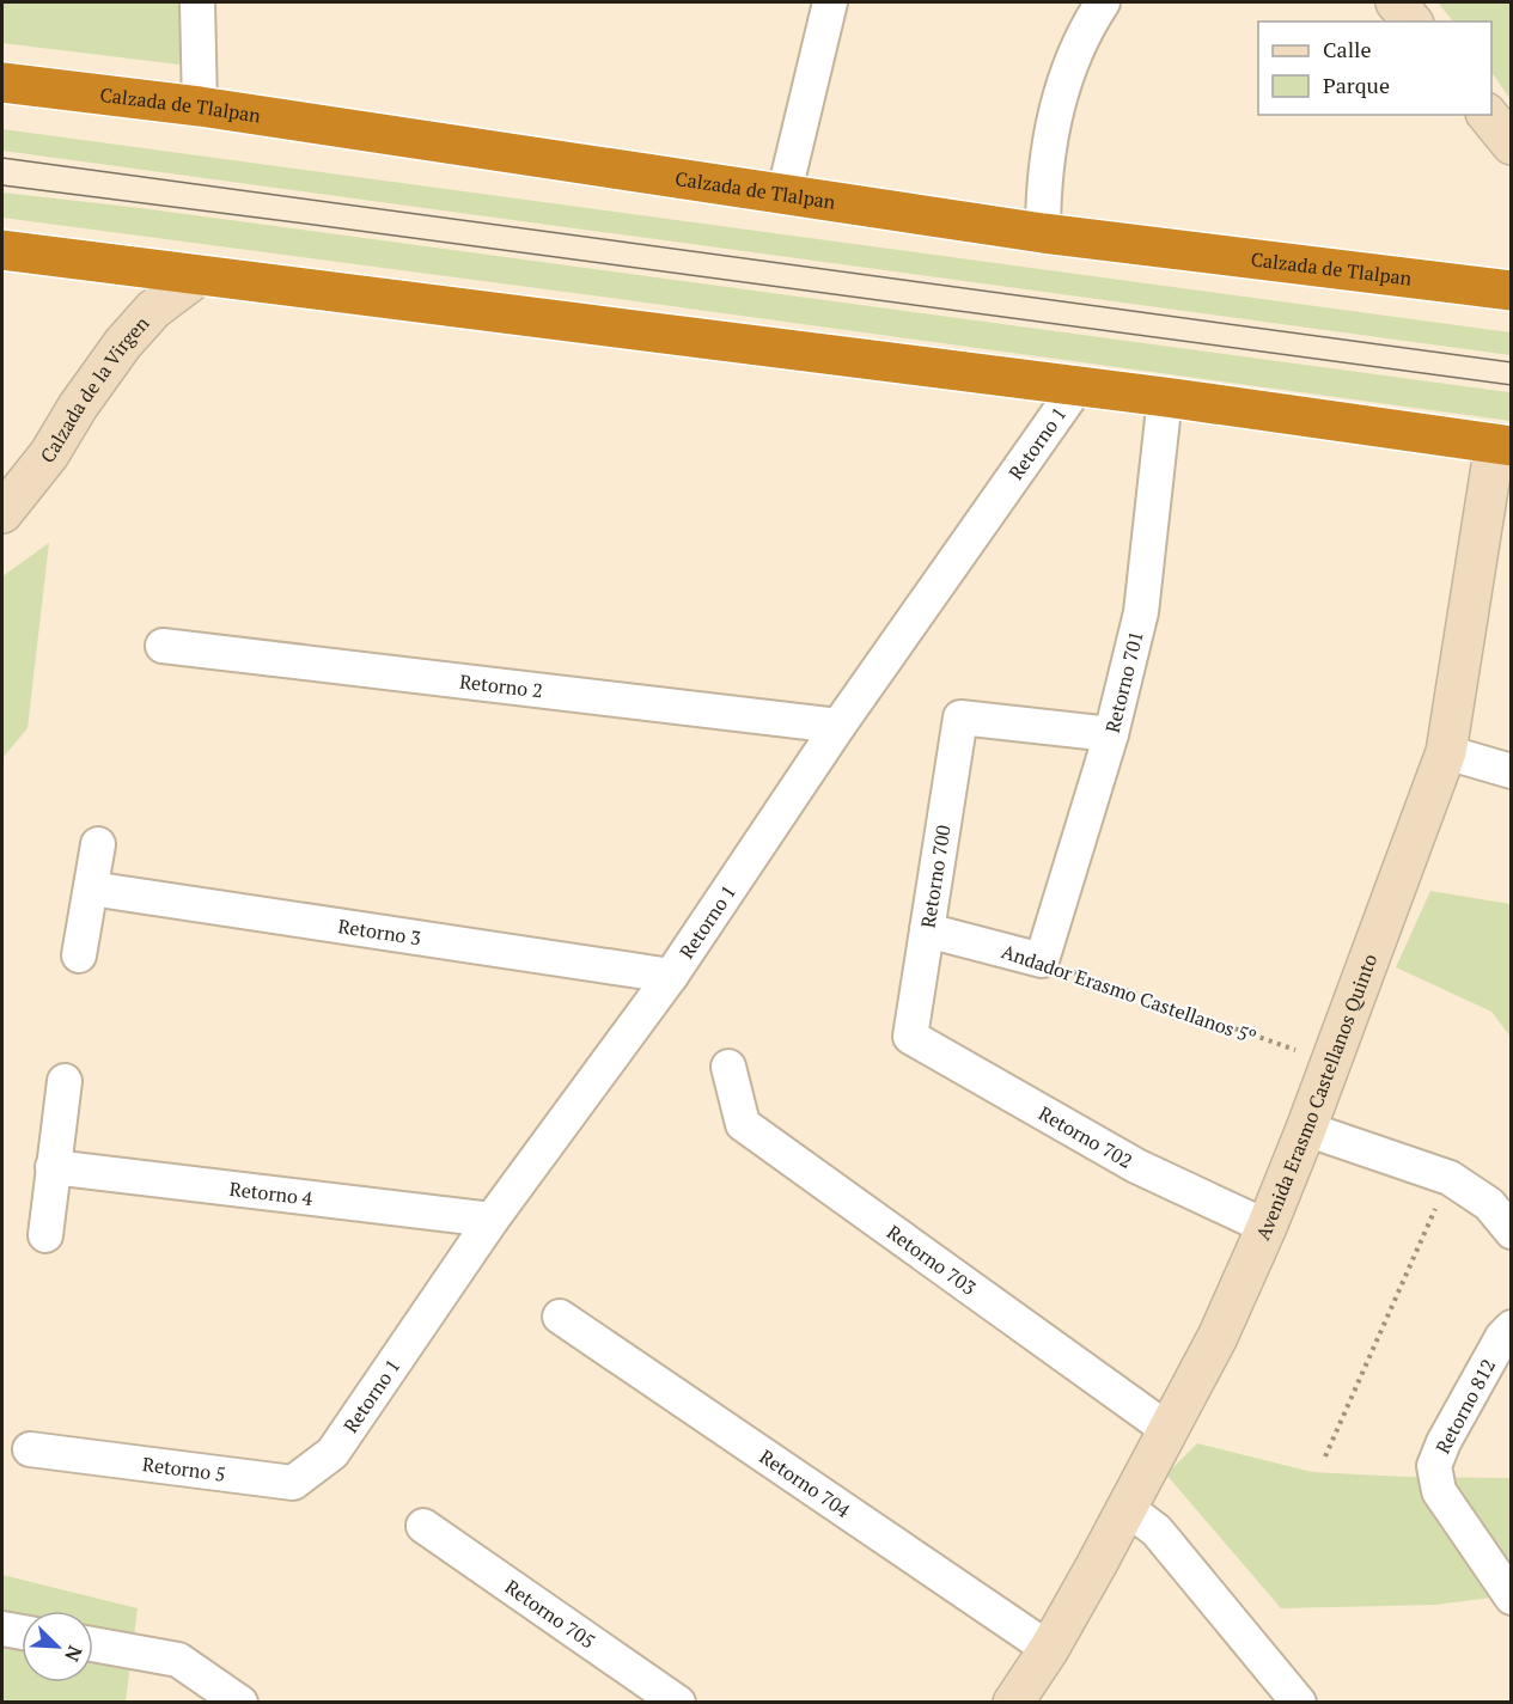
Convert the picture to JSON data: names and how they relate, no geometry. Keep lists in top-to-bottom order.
{
  "streets": {
    "highway": ["Calzada de Tlalpan"],
    "street": [
      "Calzada de la Virgen",
      "Retorno 1",
      "Retorno 701",
      "Retorno 2",
      "Retorno 700",
      "Retorno 3",
      "Andador Erasmo Castellanos 5º",
      "Avenida Erasmo Castellanos Quinto",
      "Retorno 702",
      "Retorno 4",
      "Retorno 703",
      "Retorno 812",
      "Retorno 5",
      "Retorno 704",
      "Retorno 705"
    ]
  },
  "crossings": [
    ["Retorno 1", "Retorno 2"],
    ["Retorno 1", "Retorno 3"],
    ["Retorno 1", "Retorno 4"],
    ["Retorno 1", "Retorno 5"],
    ["Retorno 701", "Retorno 700"],
    ["Retorno 701", "Andador Erasmo Castellanos 5º"],
    ["Retorno 700", "Andador Erasmo Castellanos 5º"],
    ["Retorno 700", "Retorno 702"],
    ["Andador Erasmo Castellanos 5º", "Avenida Erasmo Castellanos Quinto"],
    ["Avenida Erasmo Castellanos Quinto", "Retorno 702"],
    ["Avenida Erasmo Castellanos Quinto", "Retorno 703"],
    ["Avenida Erasmo Castellanos Quinto", "Retorno 704"]
  ],
  "legend": ["Calle", "Parque"],
  "north": "bottom right"
}
